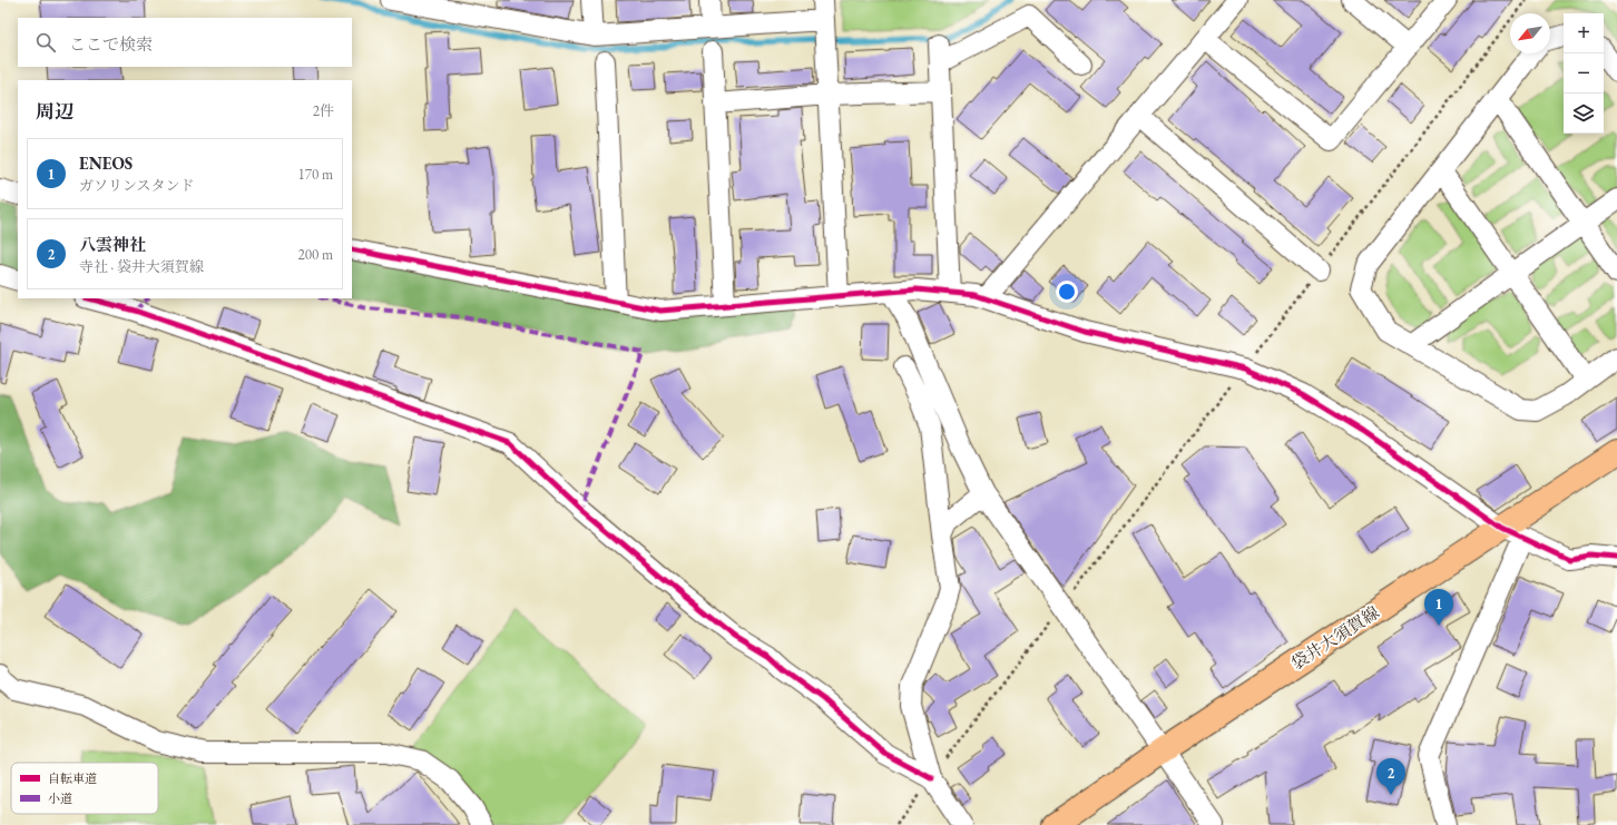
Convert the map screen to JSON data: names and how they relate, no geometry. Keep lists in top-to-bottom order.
{
  "streets": {
    "main road": ["袋井大須賀線"]
  },
  "legend": ["自転車道", "小道"],
  "north": "bottom left",
  "page": {
    "map_buttons": ["+", "−"],
    "search": "ここで検索",
    "heading": ["周辺", "2件"],
    "list": [
      {
        "mark": "1",
        "name": "ENEOS",
        "note": "ガソリンスタンド",
        "value": "170 m"
      },
      {
        "mark": "2",
        "name": "八雲神社",
        "note": "寺社 · 袋井大須賀線",
        "value": "200 m"
      }
    ],
    "pins": ["1", "2"]
  }
}
